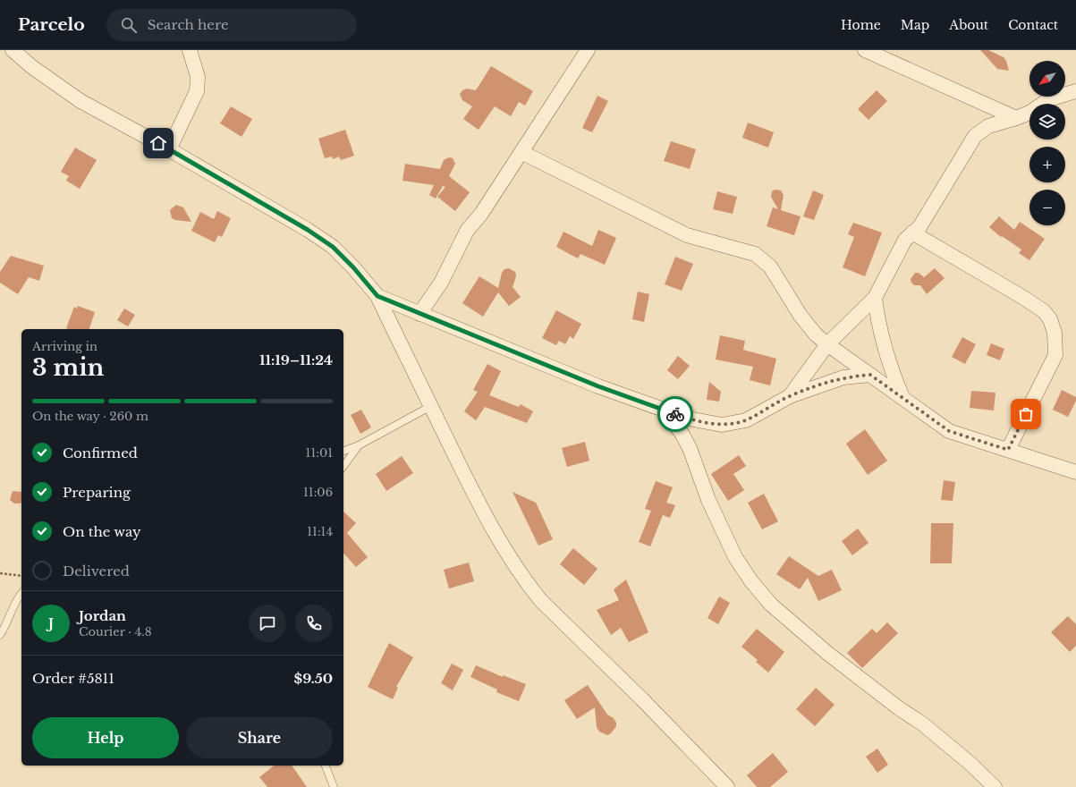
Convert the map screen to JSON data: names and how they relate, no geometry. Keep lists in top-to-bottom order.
{
  "north": "bottom left",
  "page": {
    "header": "Parcelo",
    "search": "Search here",
    "nav": [
      "Home",
      "Map",
      "About",
      "Contact"
    ],
    "map_buttons": ["+", "−"],
    "heading": ["3 min", "Arriving in", "11:19–11:24"],
    "panel": [
      "Jordan",
      "Courier · 4.8",
      "Order #5811",
      "$9.50"
    ],
    "bar": "On the way · 260 m",
    "list": [
      ["Confirmed", "11:01"],
      ["Preparing", "11:06"],
      ["On the way", "11:14"],
      "Delivered"
    ],
    "round": "J",
    "buttons": ["Help", "Share"]
  }
}
